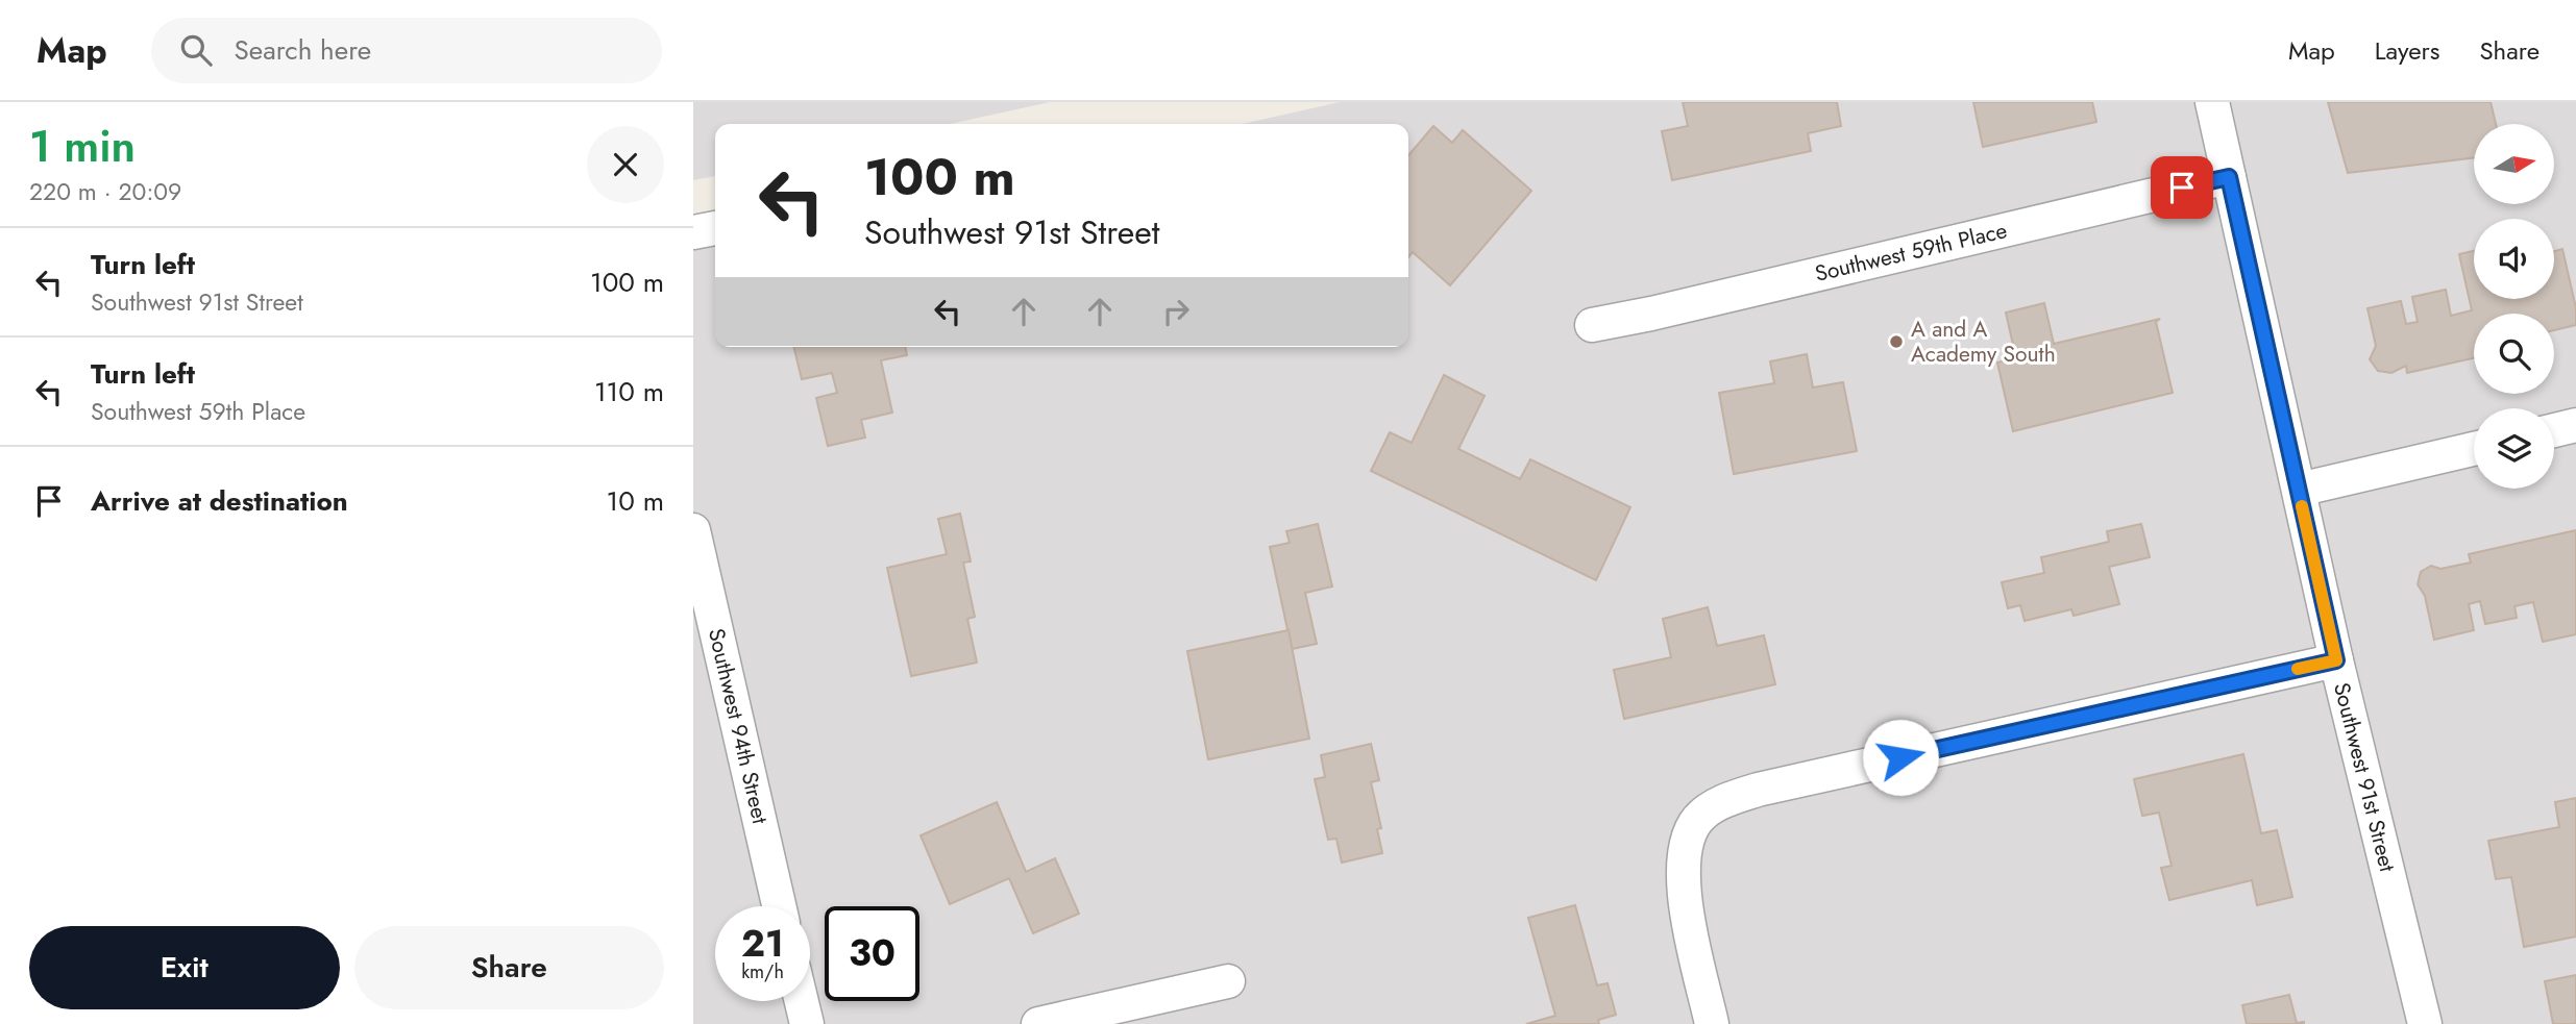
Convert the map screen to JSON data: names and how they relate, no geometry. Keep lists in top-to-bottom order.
{
  "streets": {
    "street": ["Southwest 59th Place", "Southwest 94th Street", "Southwest 91st Street"]
  },
  "crossings": [
    ["Southwest 59th Place", "Southwest 91st Street"]
  ],
  "places": ["A and A Academy South"],
  "north": "right",
  "page": {
    "header": "Map",
    "search": "Search here",
    "nav": ["Map", "Layers", "Share"],
    "heading": ["1 min", "220 m · 20:09"],
    "turn": ["100 m", "Southwest 91st Street"],
    "list": [
      {
        "name": "Turn left",
        "note": "Southwest 91st Street",
        "value": "100 m"
      },
      {
        "name": "Turn left",
        "note": "Southwest 59th Place",
        "value": "110 m"
      },
      {
        "name": "Arrive at destination",
        "value": "10 m"
      }
    ],
    "speed": "21 km/h",
    "limit": "30",
    "buttons": ["Exit", "Share"]
  }
}
